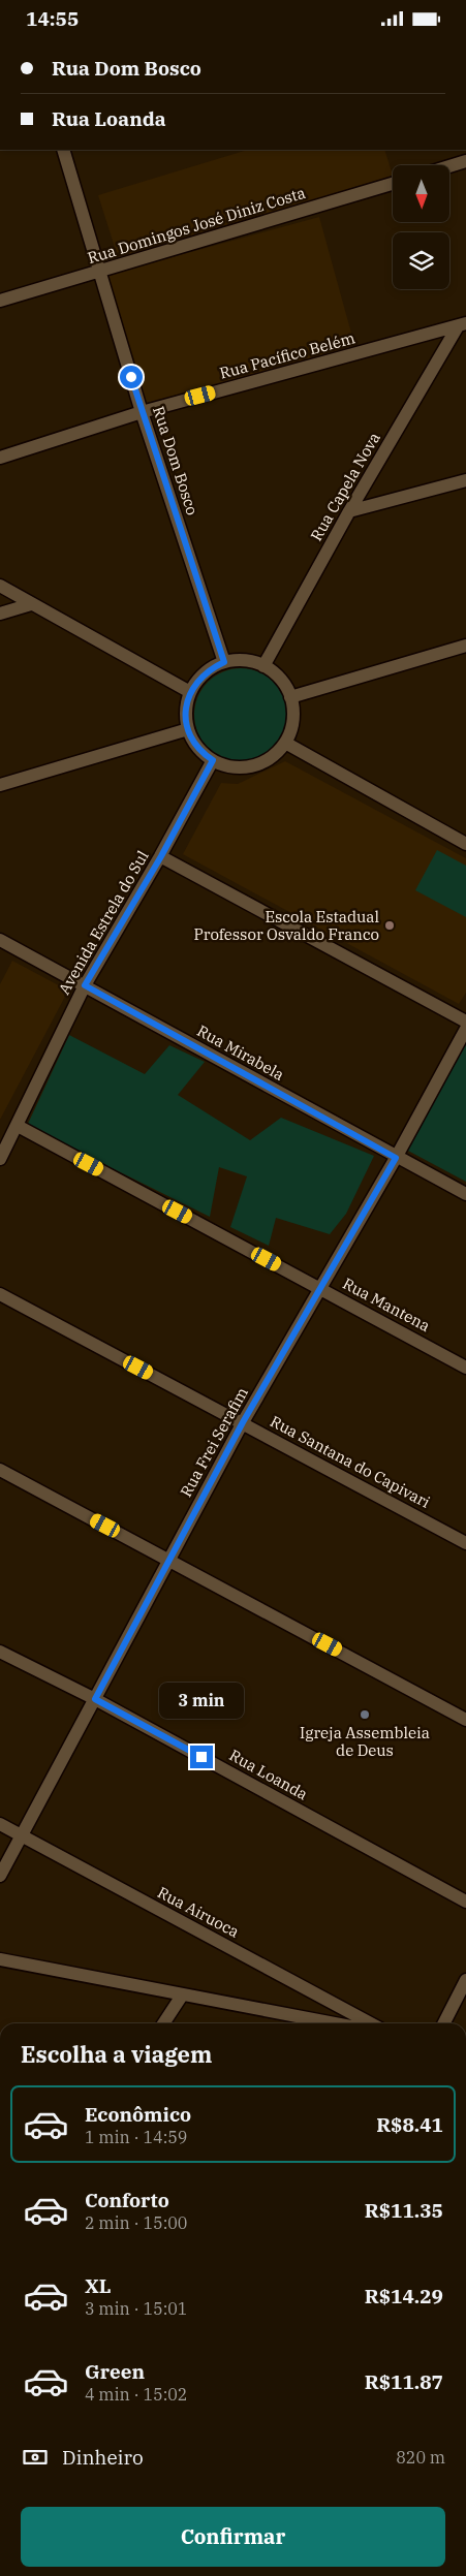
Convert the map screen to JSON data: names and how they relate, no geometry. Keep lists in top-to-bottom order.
{
  "streets": {
    "street": [
      "Rua Domingos José Diniz Costa",
      "Rua Pacífico Belém",
      "Rua Dom Bosco",
      "Rua Capela Nova",
      "Avenida Estrela do Sul",
      "Rua Mirabela",
      "Rua Mantena",
      "Rua Frei Serafim",
      "Rua Santana do Capivari",
      "Rua Loanda",
      "Rua Airuoca"
    ]
  },
  "crossings": [
    ["Rua Domingos José Diniz Costa", "Rua Dom Bosco"],
    ["Rua Pacífico Belém", "Rua Dom Bosco"],
    ["Rua Pacífico Belém", "Rua Capela Nova"],
    ["Rua Dom Bosco", "Rua Capela Nova"],
    ["Rua Dom Bosco", "Avenida Estrela do Sul"],
    ["Rua Capela Nova", "Avenida Estrela do Sul"],
    ["Avenida Estrela do Sul", "Rua Mirabela"],
    ["Avenida Estrela do Sul", "Rua Mantena"],
    ["Rua Mirabela", "Rua Frei Serafim"],
    ["Rua Mantena", "Rua Frei Serafim"],
    ["Rua Frei Serafim", "Rua Santana do Capivari"],
    ["Rua Frei Serafim", "Rua Loanda"],
    ["Rua Frei Serafim", "Rua Airuoca"]
  ],
  "places": ["Escola Estadual Professor Osvaldo Franco", "Igreja Assembleia de Deus"],
  "north": "bottom",
  "page": {
    "status": "14:55",
    "banner": ["Rua Dom Bosco", "Rua Loanda"],
    "bubble": "3 min",
    "heading": "Escolha a viagem",
    "list": [
      {
        "name": "Econômico",
        "note": "1 min · 14:59",
        "value": "R$8.41"
      },
      {
        "name": "Conforto",
        "note": "2 min · 15:00",
        "value": "R$11.35"
      },
      {
        "name": "XL",
        "note": "3 min · 15:01",
        "value": "R$14.29"
      },
      {
        "name": "Green",
        "note": "4 min · 15:02",
        "value": "R$11.87"
      }
    ],
    "pay": ["Dinheiro", "820 m"],
    "buttons": "Confirmar"
  }
}
